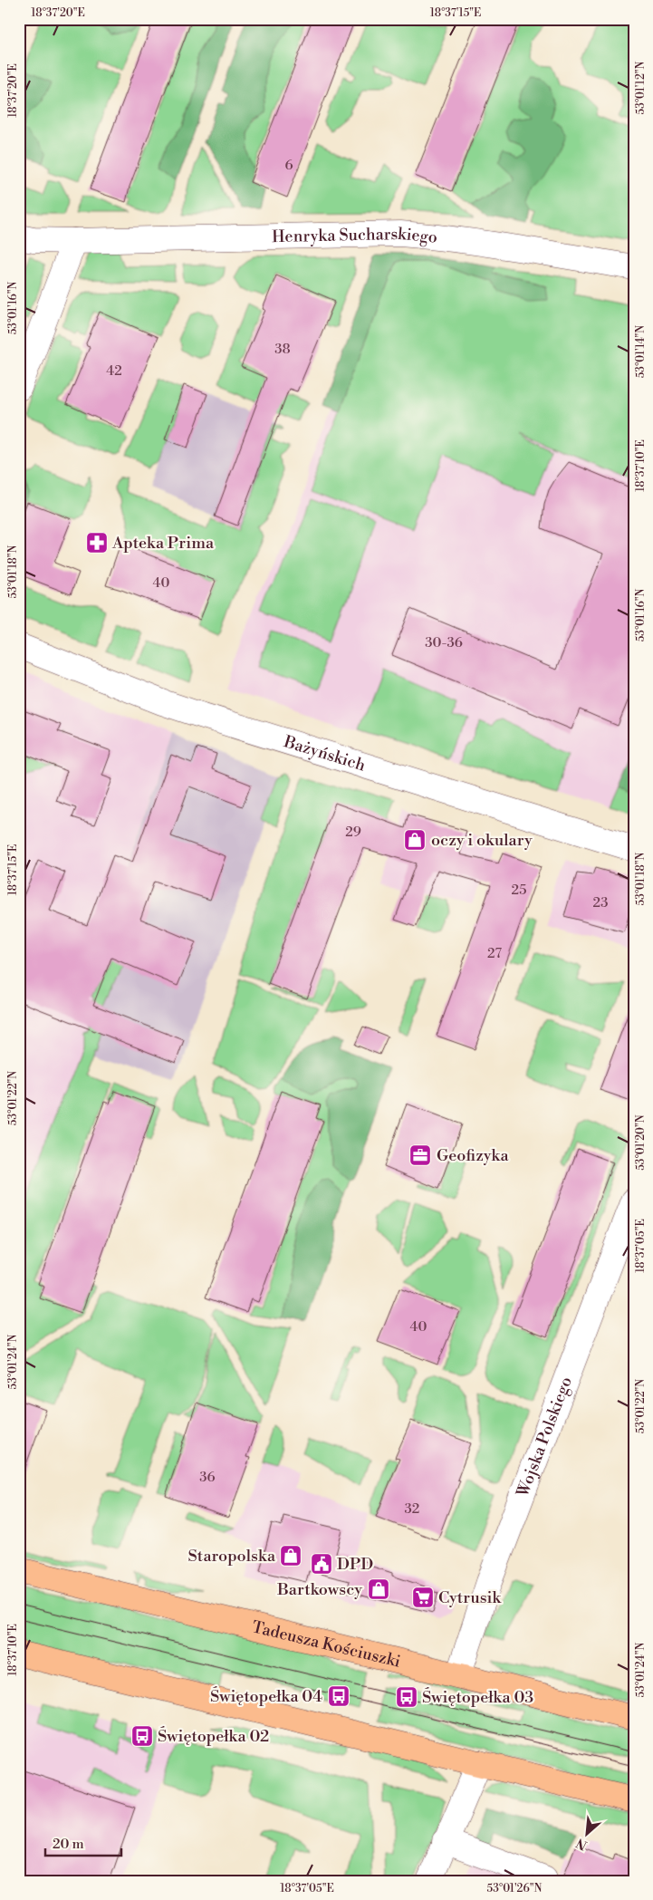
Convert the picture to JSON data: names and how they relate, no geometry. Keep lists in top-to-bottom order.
{
  "streets": {
    "main road": ["Tadeusza Kościuszki"],
    "street": ["Henryka Sucharskiego", "Bażyńskich", "Wojska Polskiego"]
  },
  "crossings": [
    ["Wojska Polskiego", "Tadeusza Kościuszki"]
  ],
  "places": {
    "pharmacy": ["Apteka Prima"],
    "shop": ["oczy i okulary", "Staropolska", "Bartkowscy"],
    "office": ["Geofizyka"],
    "public building": ["DPD"],
    "supermarket": ["Cytrusik"],
    "bus stop": ["Świętopełka 04", "Świętopełka 03", "Świętopełka 02"]
  },
  "house_numbers": [
    "6",
    "38",
    "42",
    "40",
    "30-36",
    "29",
    "25",
    "23",
    "27",
    "40",
    "36",
    "32"
  ],
  "scale_bar": "20 m",
  "north": "bottom left",
  "coordinates": [
    "18°37'20\"E",
    "18°37'15\"E",
    "53°01'12\"N",
    "53°01'16\"N",
    "53°01'14\"N",
    "18°37'10\"E",
    "53°01'18\"N",
    "53°01'22\"N",
    "53°01'20\"N",
    "18°37'05\"E",
    "53°01'24\"N",
    "53°01'26\"N"
  ]
}
